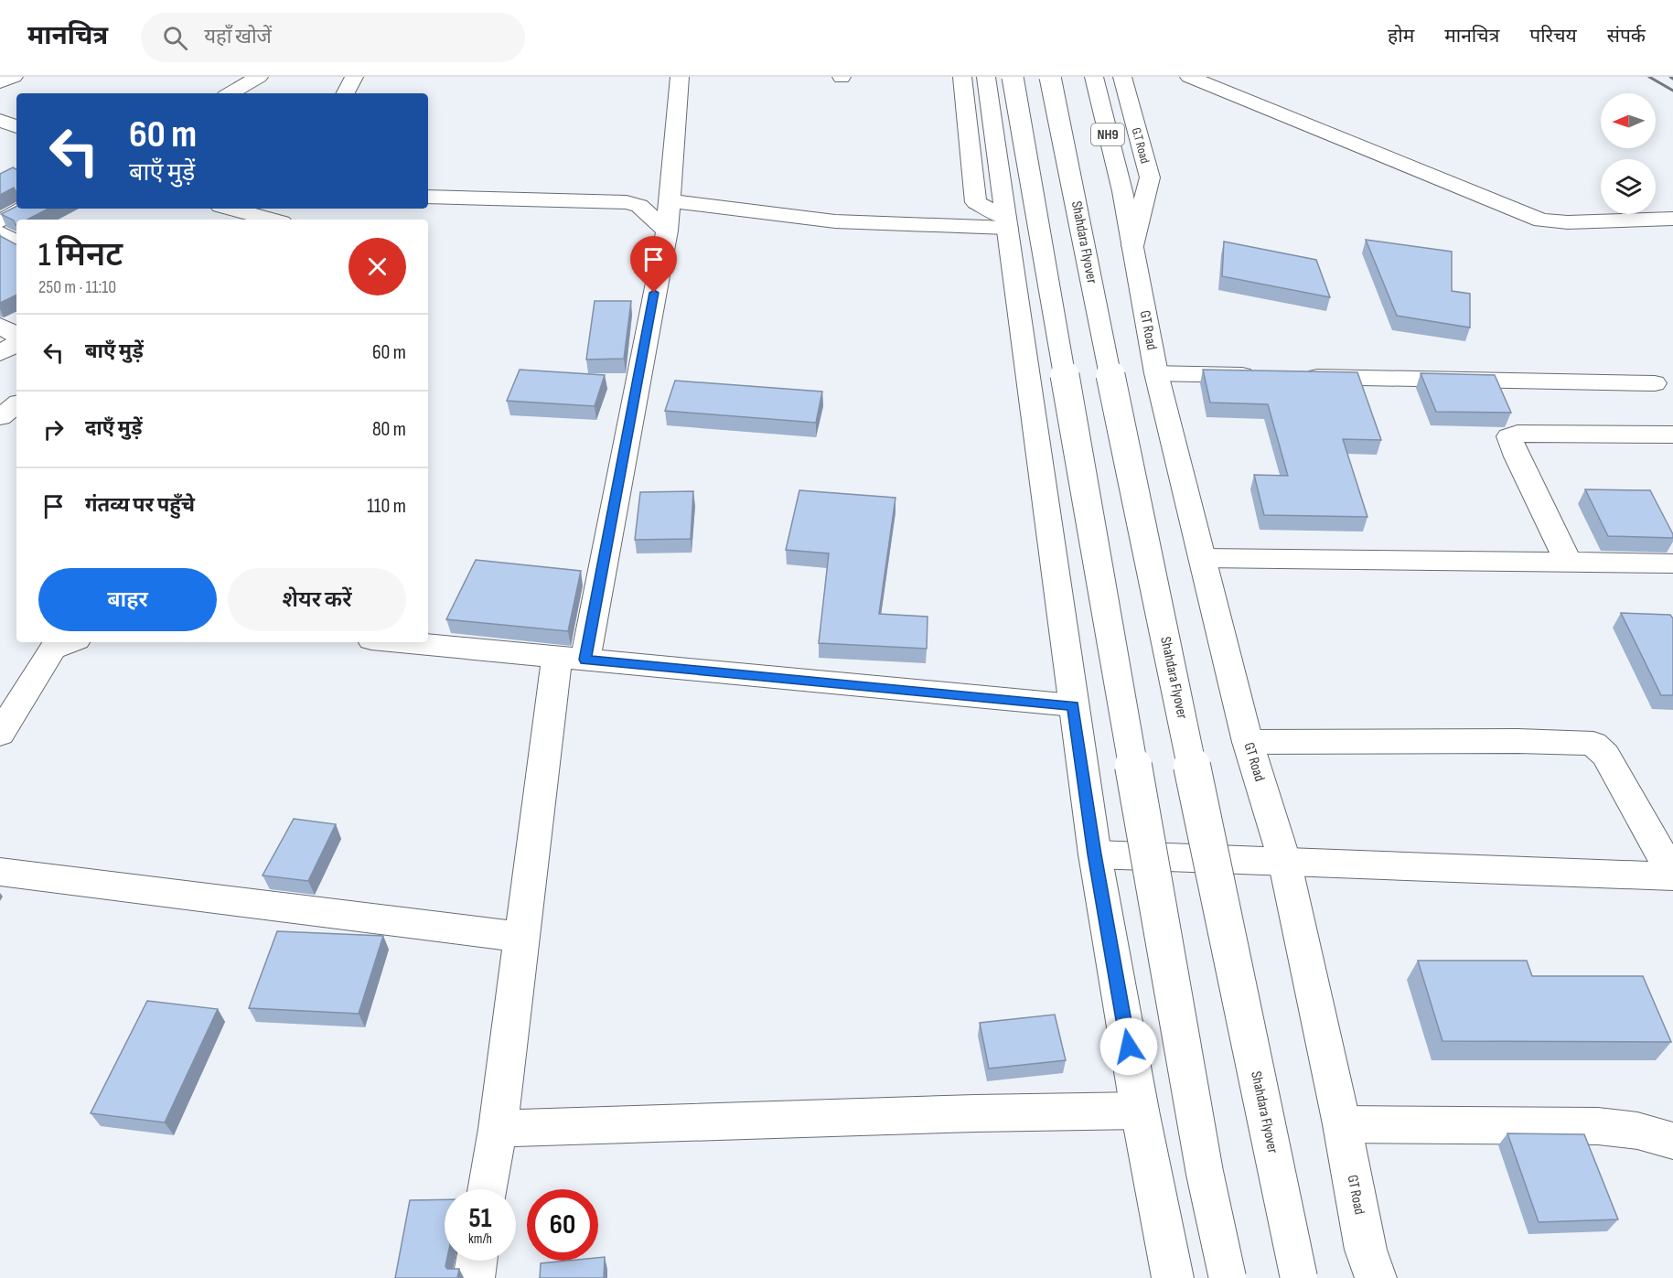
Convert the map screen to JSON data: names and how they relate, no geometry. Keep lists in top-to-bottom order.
{
  "streets": {
    "main road": [
      "NH9",
      "G.T Road",
      "Shahdara Flyover",
      "GT Road"
    ]
  },
  "crossings": [
    ["NH9", "G.T Road"],
    ["NH9", "GT Road"],
    ["G.T Road", "GT Road"]
  ],
  "north": "left",
  "page": {
    "header": "मानचित्र",
    "search": "यहाँ खोजें",
    "nav": [
      "होम",
      "मानचित्र",
      "परिचय",
      "संपर्क"
    ],
    "turn": ["60 m", "बाएँ मुड़ें"],
    "heading": ["1 मिनट", "250 m · 11:10"],
    "list": [
      {
        "name": "बाएँ मुड़ें",
        "value": "60 m"
      },
      {
        "name": "दाएँ मुड़ें",
        "value": "80 m"
      },
      {
        "name": "गंतव्य पर पहुँचे",
        "value": "110 m"
      }
    ],
    "buttons": ["बाहर", "शेयर करें"],
    "speed": "51 km/h",
    "limit": "60"
  }
}
